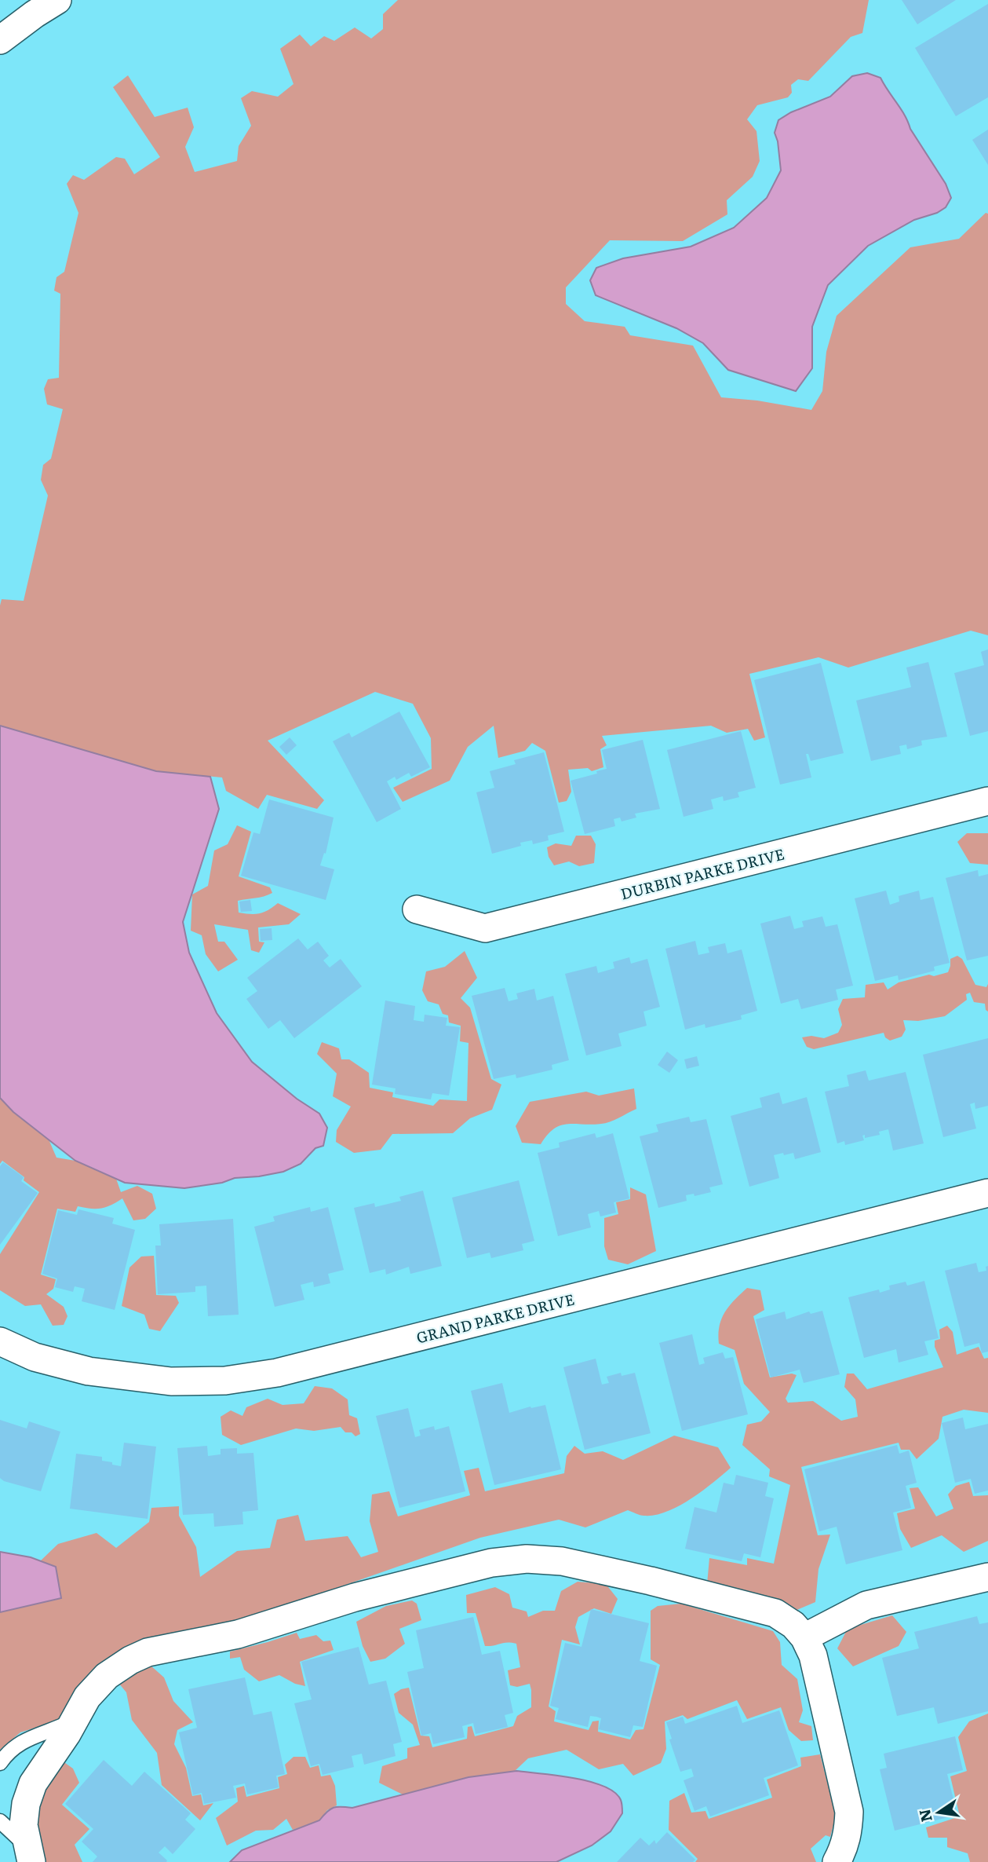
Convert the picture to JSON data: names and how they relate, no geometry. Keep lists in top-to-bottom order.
{
  "streets": {
    "street": ["DURBIN PARKE DRIVE", "GRAND PARKE DRIVE"]
  },
  "north": "left"
}
